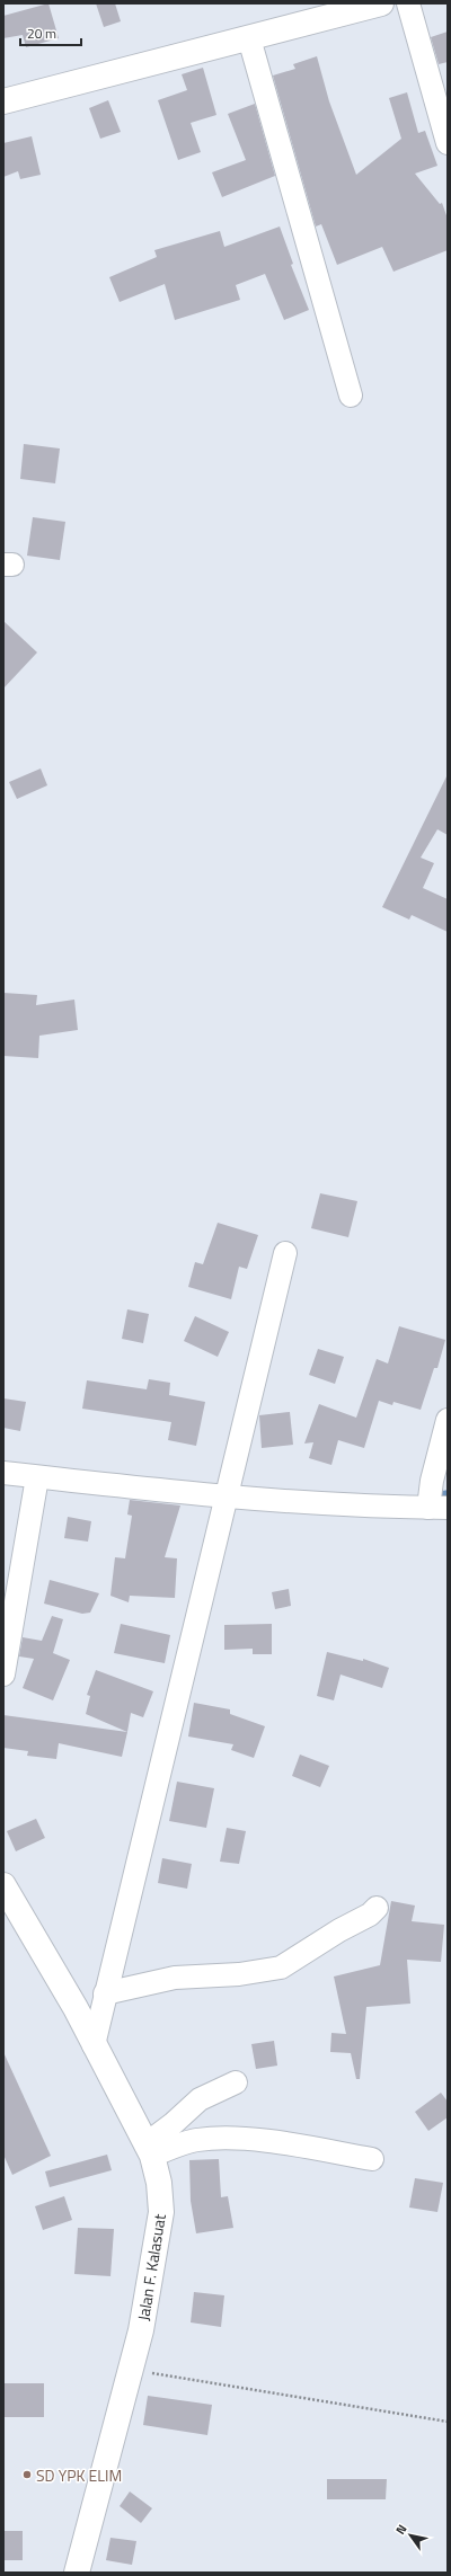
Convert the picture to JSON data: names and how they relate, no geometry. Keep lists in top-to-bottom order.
{
  "streets": {
    "street": ["Jalan F. Kalasuat"]
  },
  "places": ["SD YPK ELIM"],
  "scale_bar": "20 m",
  "north": "top left"
}
